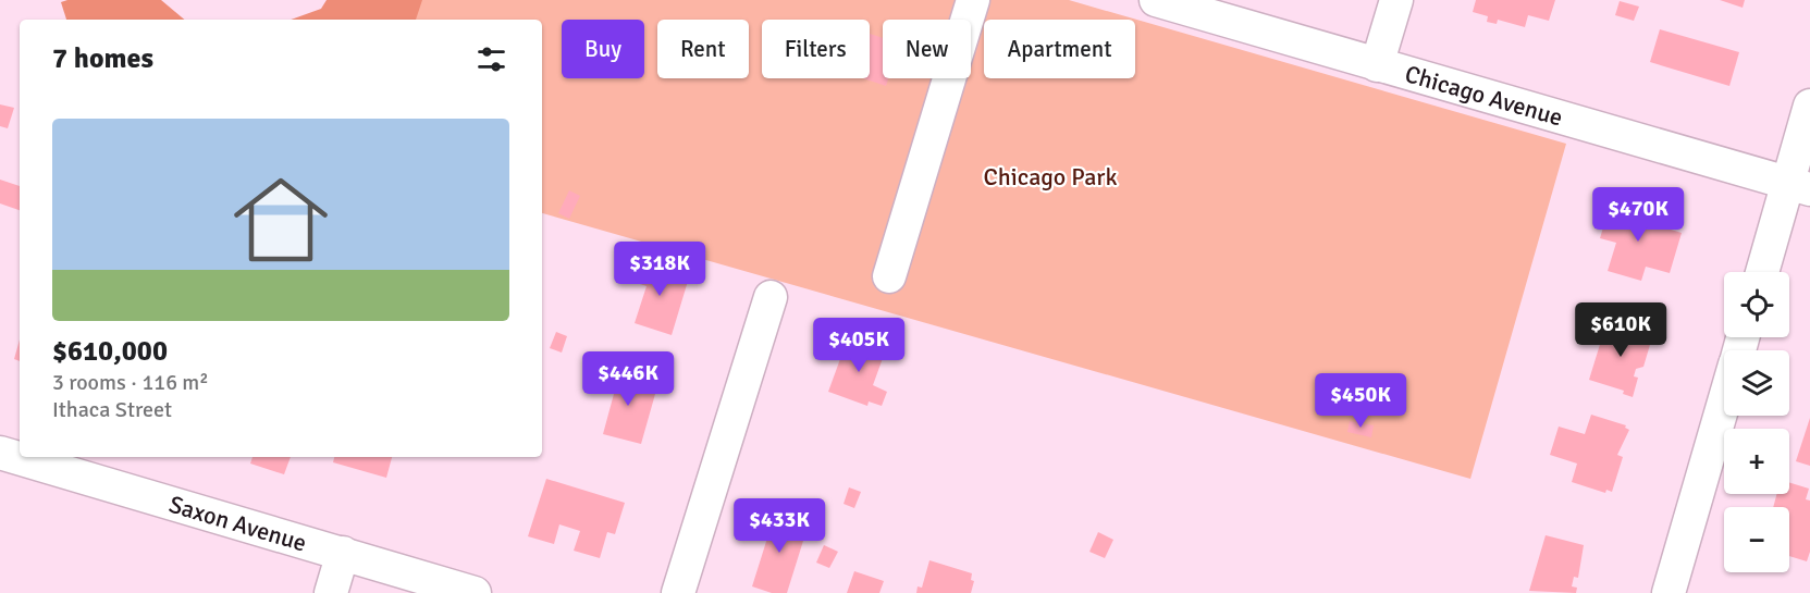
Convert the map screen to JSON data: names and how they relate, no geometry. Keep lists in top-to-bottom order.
{
  "streets": {
    "street": ["Chicago Avenue", "Saxon Avenue"]
  },
  "parks": ["Chicago Park"],
  "page": {
    "chip": [
      "Buy",
      "Rent",
      "Filters",
      "New",
      "Apartment"
    ],
    "heading": "7 homes",
    "list": [
      {
        "name": "$610,000",
        "note": "3 rooms · 116 m² · Ithaca Street"
      }
    ],
    "price": [
      "$470K",
      "$318K",
      "$610K",
      "$405K",
      "$446K",
      "$450K",
      "$433K"
    ],
    "map_buttons": ["+", "−"]
  }
}
